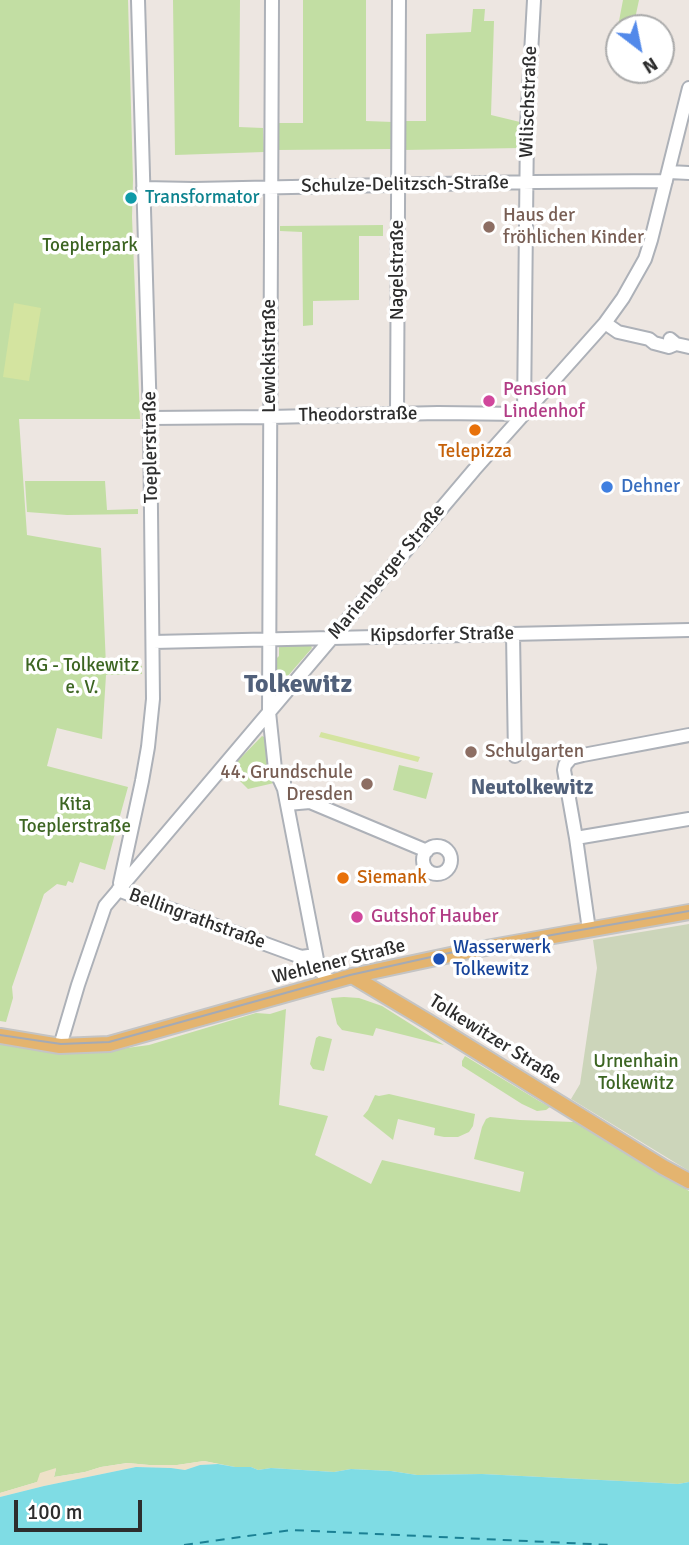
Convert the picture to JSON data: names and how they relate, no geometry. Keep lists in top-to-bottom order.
{
  "streets": {
    "main road": ["Wehlener Straße", "Tolkewitzer Straße"],
    "street": [
      "Wilischstraße",
      "Schulze-Delitzsch-Straße",
      "Nagelstraße",
      "Lewickistraße",
      "Theodorstraße",
      "Toeplerstraße",
      "Marienberger Straße",
      "Kipsdorfer Straße",
      "Bellingrathstraße"
    ]
  },
  "crossings": [
    ["Wilischstraße", "Schulze-Delitzsch-Straße"],
    ["Wilischstraße", "Theodorstraße"],
    ["Wilischstraße", "Marienberger Straße"],
    ["Schulze-Delitzsch-Straße", "Nagelstraße"],
    ["Schulze-Delitzsch-Straße", "Lewickistraße"],
    ["Schulze-Delitzsch-Straße", "Toeplerstraße"],
    ["Schulze-Delitzsch-Straße", "Marienberger Straße"],
    ["Nagelstraße", "Theodorstraße"],
    ["Lewickistraße", "Theodorstraße"],
    ["Lewickistraße", "Marienberger Straße"],
    ["Lewickistraße", "Kipsdorfer Straße"],
    ["Lewickistraße", "Bellingrathstraße"],
    ["Theodorstraße", "Toeplerstraße"],
    ["Theodorstraße", "Marienberger Straße"],
    ["Toeplerstraße", "Marienberger Straße"],
    ["Toeplerstraße", "Kipsdorfer Straße"],
    ["Toeplerstraße", "Bellingrathstraße"],
    ["Marienberger Straße", "Kipsdorfer Straße"],
    ["Marienberger Straße", "Bellingrathstraße"],
    ["Marienberger Straße", "Wehlener Straße"],
    ["Wehlener Straße", "Tolkewitzer Straße"]
  ],
  "districts": ["Tolkewitz", "Neutolkewitz"],
  "parks": [
    "Toeplerpark",
    "KG - Tolkewitz e. V.",
    "Kita Toeplerstraße",
    "Urnenhain Tolkewitz"
  ],
  "places": [
    "Transformator",
    "Haus der fröhlichen Kinder",
    "Pension Lindenhof",
    "Telepizza",
    "Dehner",
    "Schulgarten",
    "44. Grundschule Dresden",
    "Siemank",
    "Gutshof Hauber",
    "Wasserwerk Tolkewitz"
  ],
  "scale_bar": "100 m",
  "north": "bottom right"
}
